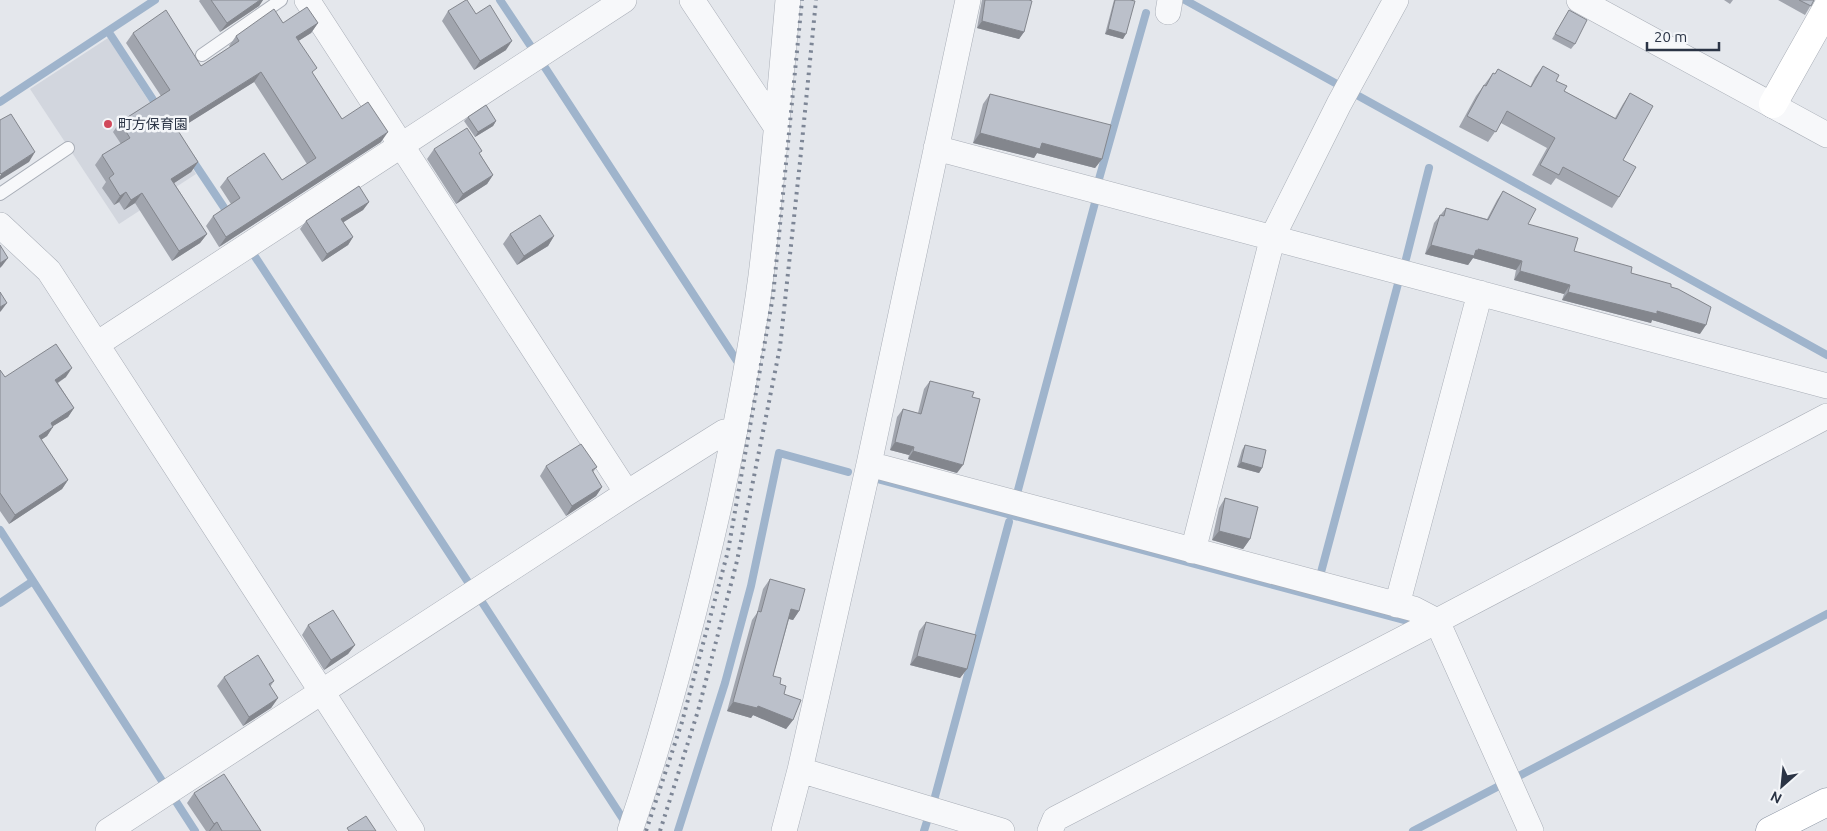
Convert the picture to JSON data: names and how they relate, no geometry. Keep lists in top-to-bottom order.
{
  "places": ["町方保育園"],
  "scale_bar": "20 m",
  "north": "bottom left"
}
